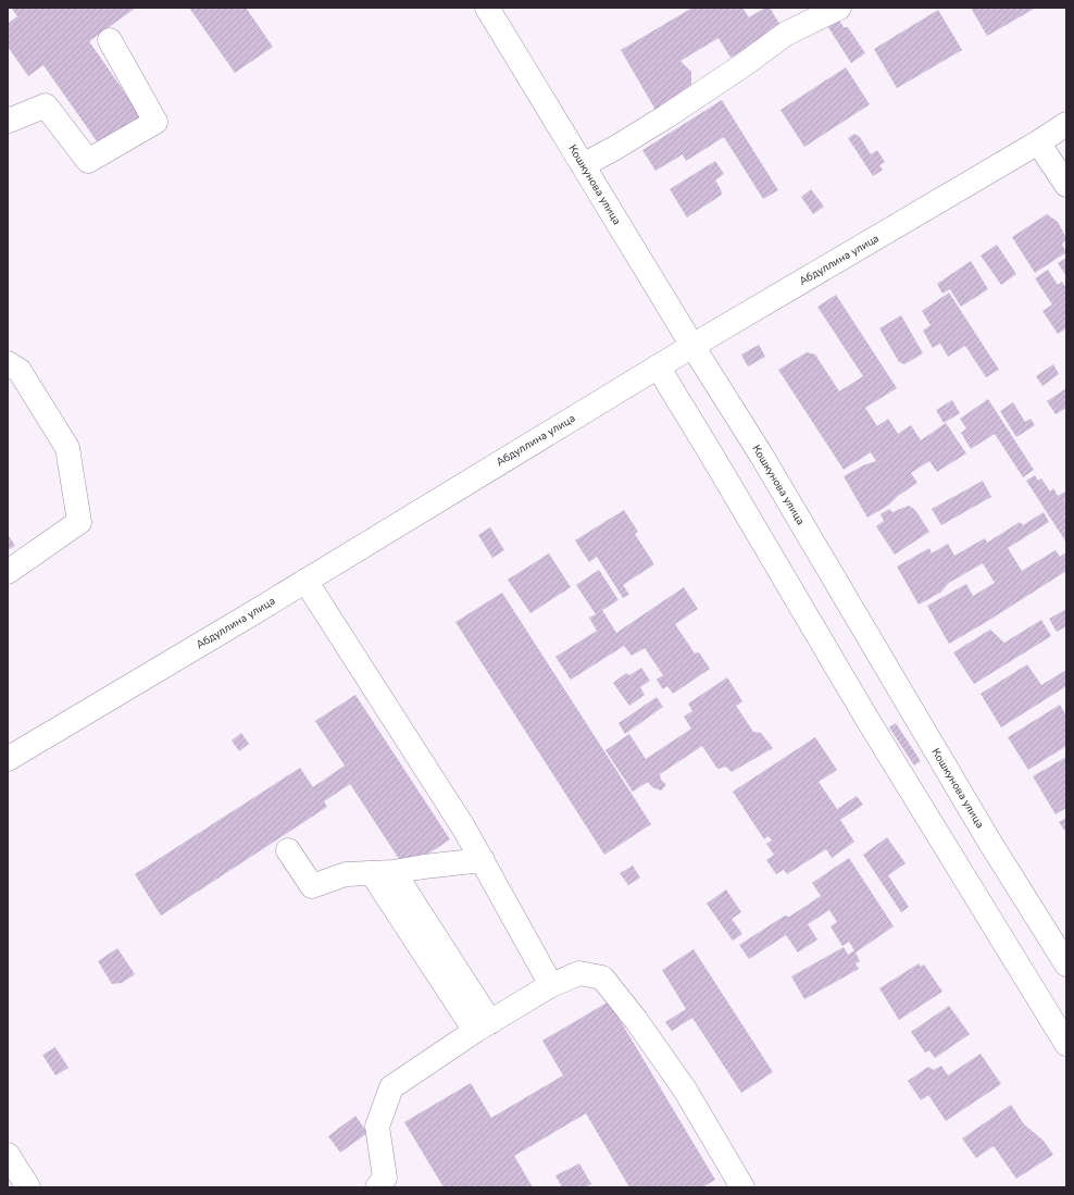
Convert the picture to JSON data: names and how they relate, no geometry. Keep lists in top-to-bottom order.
{
  "streets": {
    "street": ["Кошкунова улица", "Абдуллина улица"]
  },
  "crossings": [
    ["Кошкунова улица", "Абдуллина улица"]
  ]
}
